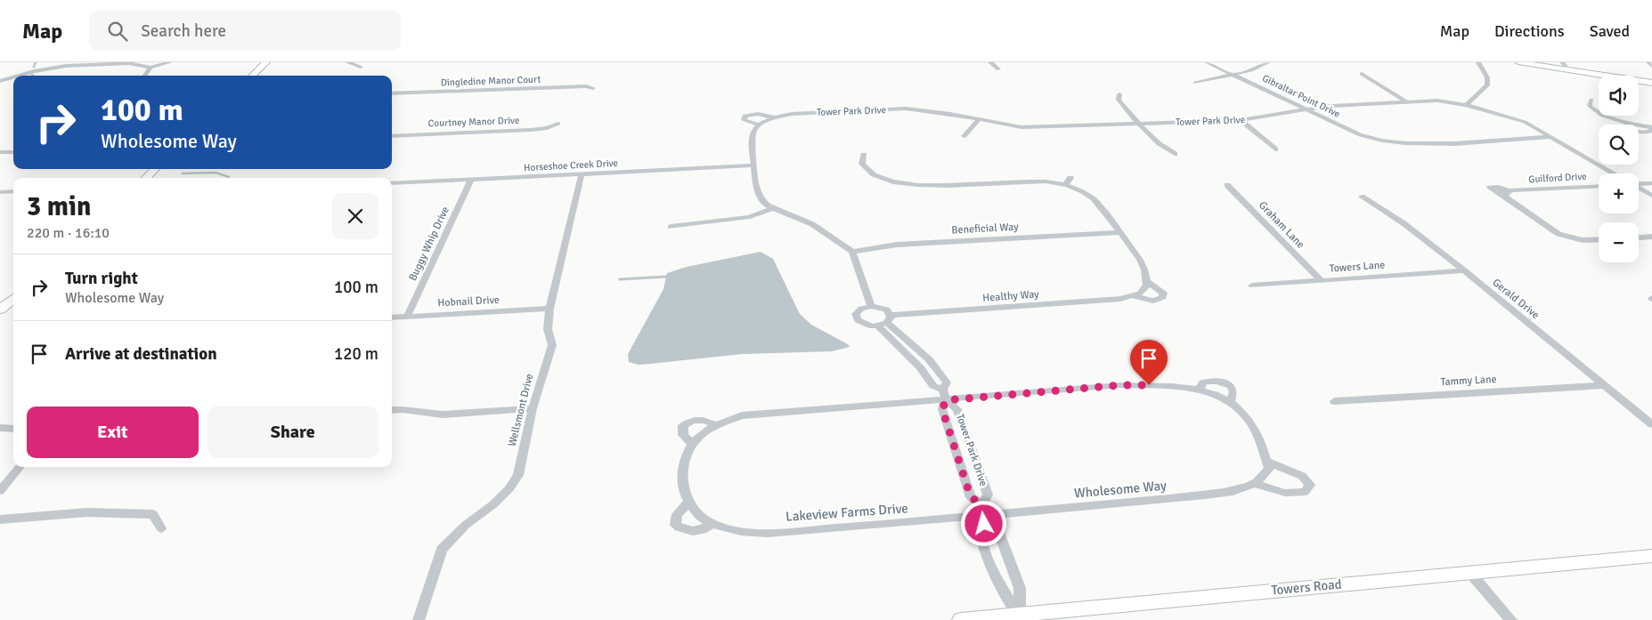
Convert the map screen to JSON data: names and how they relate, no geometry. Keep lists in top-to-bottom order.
{
  "streets": {
    "main road": ["Towers Road"],
    "street": [
      "Dingledine Manor Court",
      "Gibraltar Point Drive",
      "Tower Park Drive",
      "Courtney Manor Drive",
      "Horseshoe Creek Drive",
      "Guilford Drive",
      "Graham Lane",
      "Beneficial Way",
      "Buggy Whip Drive",
      "Towers Lane",
      "Healthy Way",
      "Gerald Drive",
      "Hobnail Drive",
      "Tammy Lane",
      "Wellsmont Drive",
      "Wholesome Way",
      "Lakeview Farms Drive"
    ]
  },
  "crossings": [
    ["Gibraltar Point Drive", "Tower Park Drive"],
    ["Tower Park Drive", "Healthy Way"],
    ["Tower Park Drive", "Wholesome Way"],
    ["Tower Park Drive", "Lakeview Farms Drive"],
    ["Tower Park Drive", "Towers Road"],
    ["Horseshoe Creek Drive", "Buggy Whip Drive"],
    ["Horseshoe Creek Drive", "Wellsmont Drive"],
    ["Graham Lane", "Towers Lane"],
    ["Buggy Whip Drive", "Hobnail Drive"],
    ["Towers Lane", "Gerald Drive"],
    ["Gerald Drive", "Tammy Lane"],
    ["Hobnail Drive", "Wellsmont Drive"],
    ["Wholesome Way", "Lakeview Farms Drive"]
  ],
  "page": {
    "header": "Map",
    "search": "Search here",
    "nav": ["Map", "Directions", "Saved"],
    "map_buttons": ["+", "−"],
    "turn": ["100 m", "Wholesome Way"],
    "heading": ["3 min", "220 m · 16:10"],
    "list": [
      {
        "name": "Turn right",
        "note": "Wholesome Way",
        "value": "100 m"
      },
      {
        "name": "Arrive at destination",
        "value": "120 m"
      }
    ],
    "buttons": ["Exit", "Share"]
  }
}
